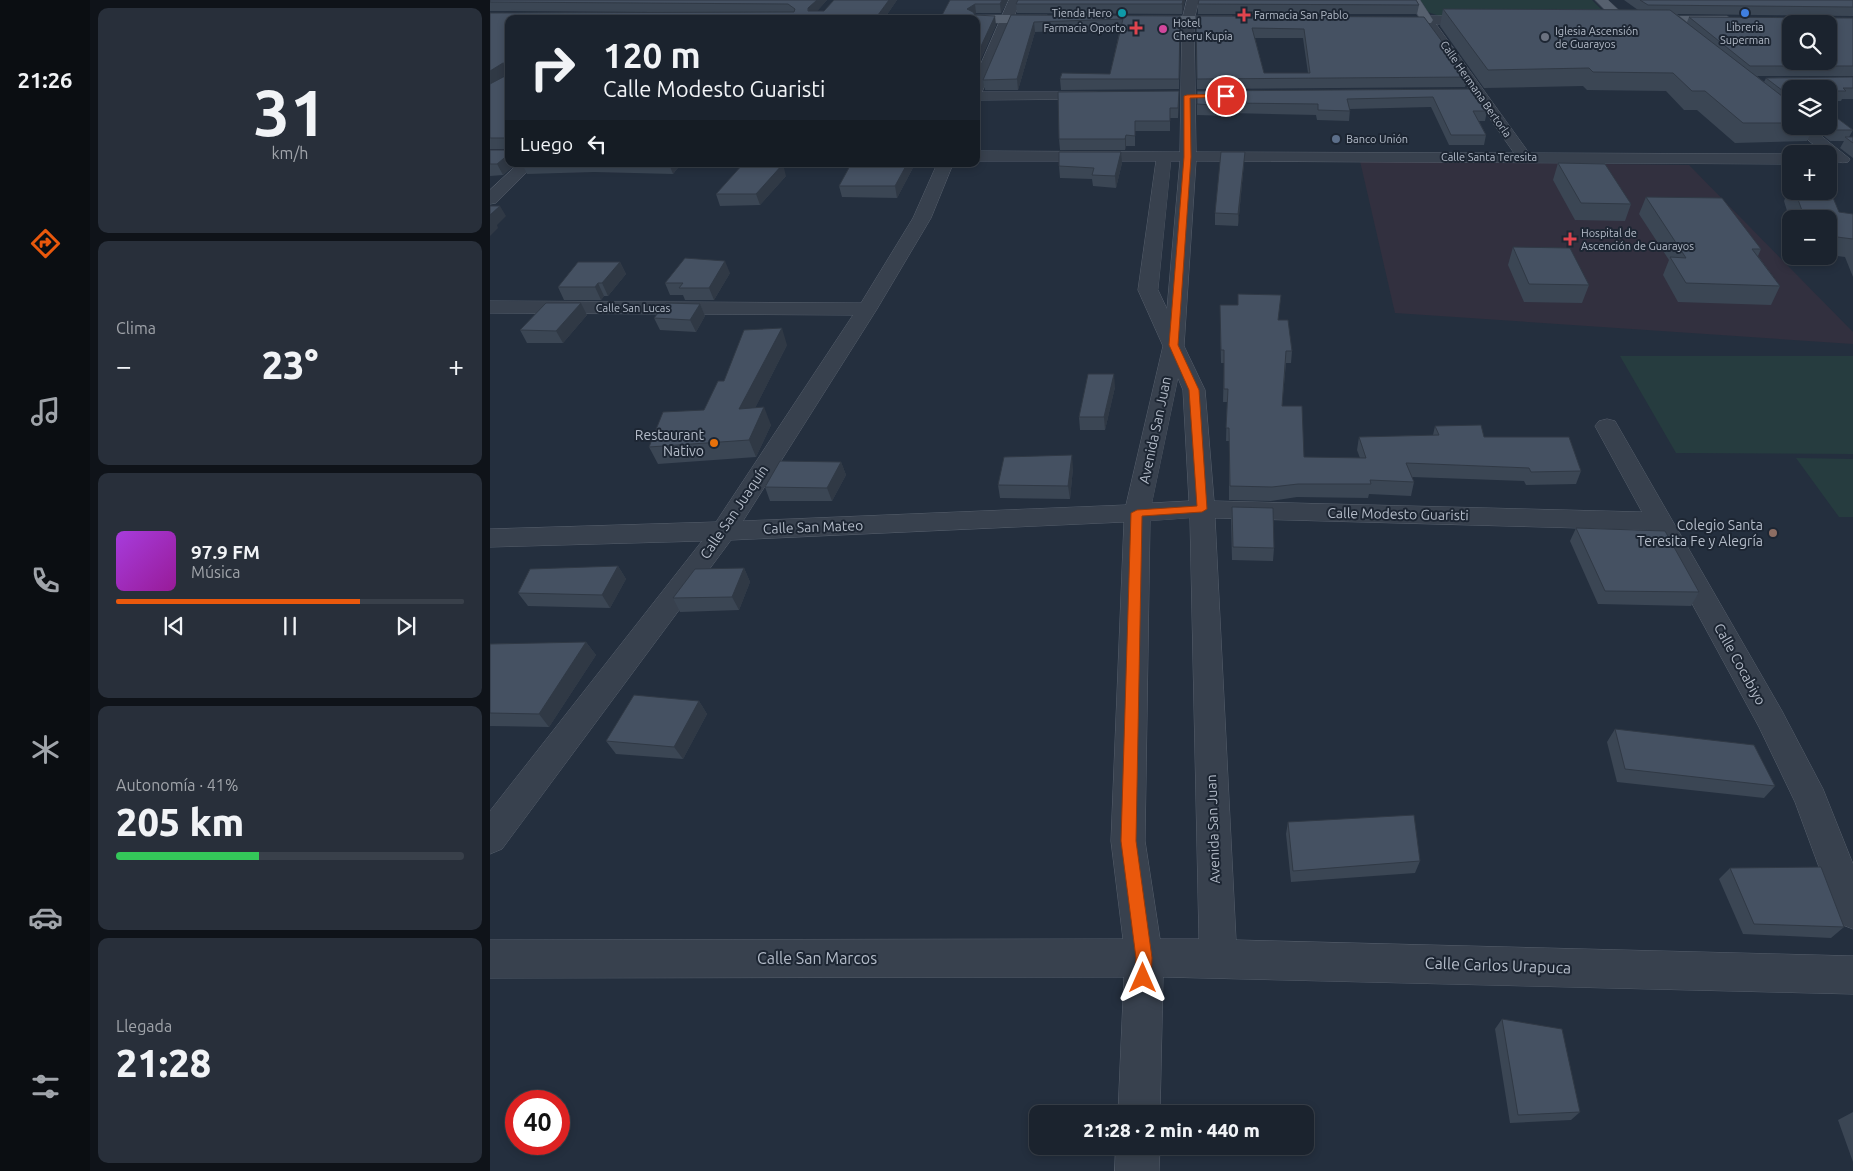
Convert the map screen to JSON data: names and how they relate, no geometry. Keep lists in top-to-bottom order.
{
  "streets": {
    "street": [
      "Calle Hermana Bertorla",
      "Calle Santa Teresita",
      "Calle San Lucas",
      "Avenida San Juan",
      "Calle San Juaquín",
      "Calle Modesto Guaristi",
      "Calle San Mateo",
      "Calle Cocabiyo",
      "Calle San Marcos",
      "Calle Carlos Urapuca"
    ]
  },
  "crossings": [
    ["Calle Hermana Bertorla", "Calle Santa Teresita"],
    ["Calle Santa Teresita", "Avenida San Juan"],
    ["Calle San Lucas", "Calle San Juaquín"],
    ["Avenida San Juan", "Calle Modesto Guaristi"],
    ["Avenida San Juan", "Calle San Mateo"],
    ["Avenida San Juan", "Calle San Marcos"],
    ["Avenida San Juan", "Calle Carlos Urapuca"],
    ["Calle San Juaquín", "Calle San Mateo"],
    ["Calle Modesto Guaristi", "Calle San Mateo"],
    ["Calle Modesto Guaristi", "Calle Cocabiyo"],
    ["Calle San Marcos", "Calle Carlos Urapuca"]
  ],
  "places": {
    "other": [
      "Tienda Hero",
      "Libreria Superman",
      "Hotel Cheru Kupia",
      "Iglesia Ascensión de Guarayos",
      "Banco Unión",
      "Restaurant Nativo",
      "Colegio Santa Teresita Fe y Alegría"
    ],
    "health": ["Farmacia San Pablo", "Farmacia Oporto", "Hospital de Ascención de Guarayos"]
  },
  "page": {
    "tabs": "21:26",
    "tile": [
      ["31", "km/h"],
      "Clima",
      ["Autonomía · 41%", "205 km"],
      ["Llegada", "21:28"]
    ],
    "map_buttons": ["+", "−"],
    "turn": ["120 m", "Calle Modesto Guaristi"],
    "then": "Luego",
    "heat": ["−", "23°", "+"],
    "song": ["97.9 FM", "Música"],
    "limit": "40",
    "trip": "21:28 · 2 min · 440 m"
  }
}
